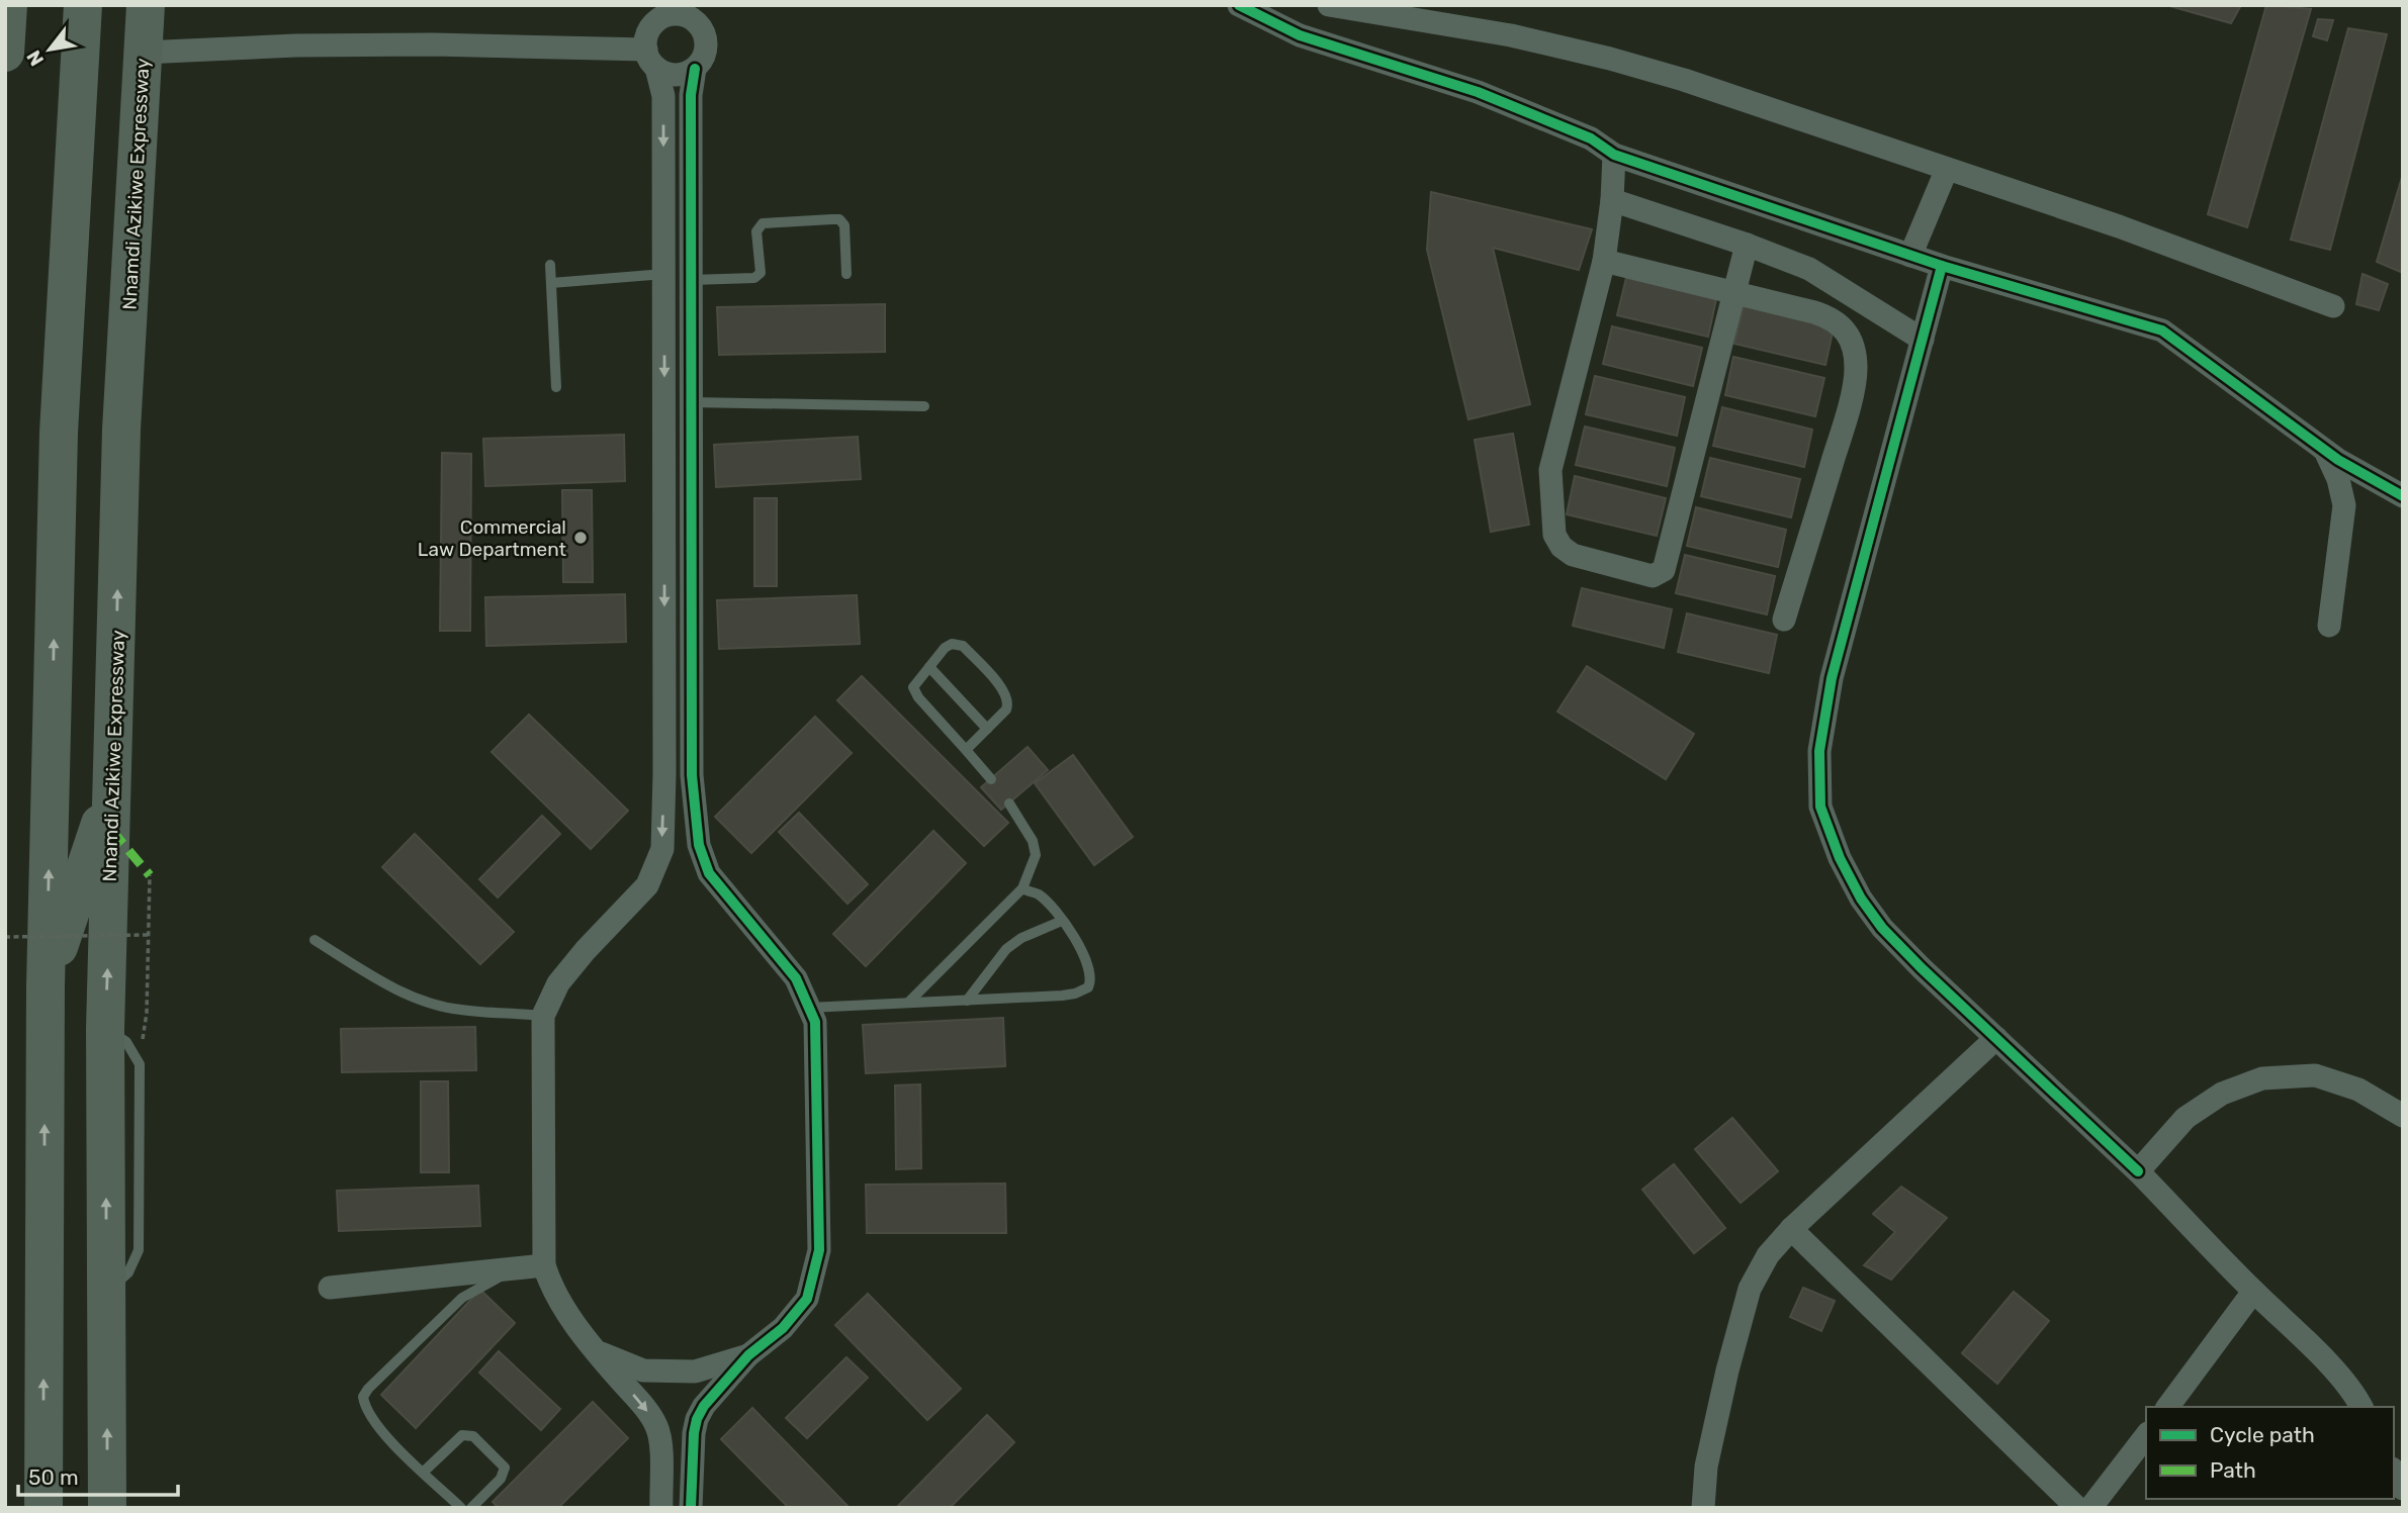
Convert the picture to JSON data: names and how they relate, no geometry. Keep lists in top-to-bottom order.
{
  "streets": {
    "highway": ["Nnamdi Azikiwe Expressway"]
  },
  "places": ["Commercial Law Department"],
  "legend": ["Cycle path", "Path"],
  "scale_bar": "50 m",
  "north": "bottom left"
}
